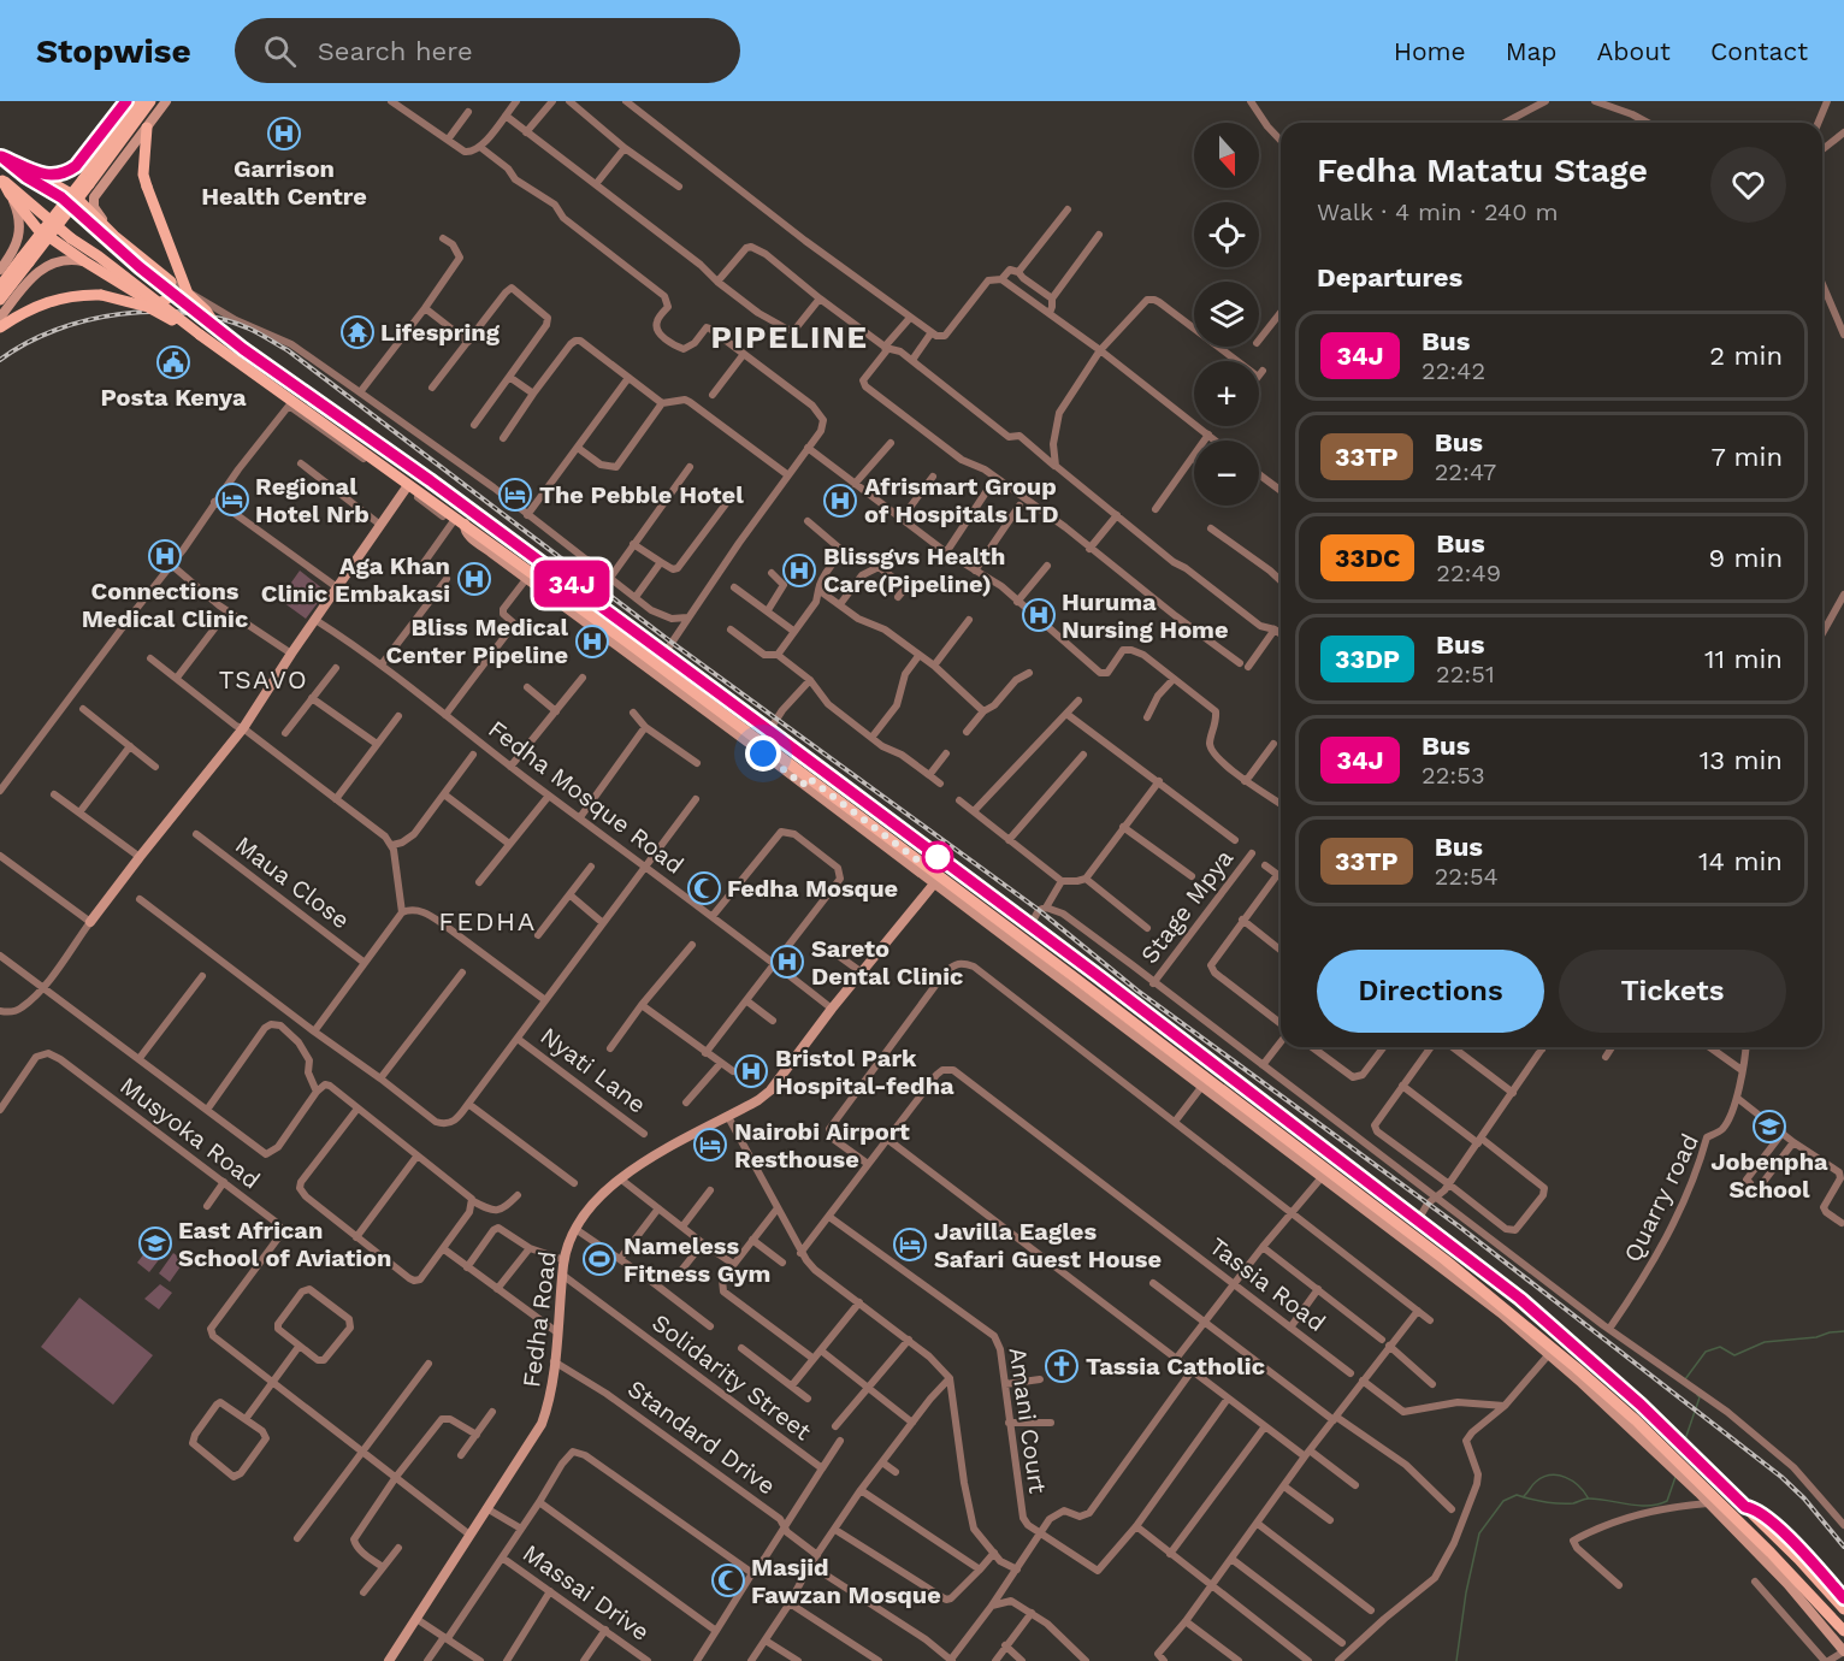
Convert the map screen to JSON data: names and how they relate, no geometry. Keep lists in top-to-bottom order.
{
  "streets": {
    "main road": ["Fedha Road"],
    "street": [
      "Fedha Mosque Road",
      "Maua Close",
      "Stage Mpya",
      "Nyati Lane",
      "Musyoka Road",
      "Quarry road",
      "Tassia Road",
      "Solidarity Street",
      "Amani Court",
      "Standard Drive",
      "Massai Drive"
    ]
  },
  "crossings": [
    ["Fedha Mosque Road", "Fedha Road"],
    ["Musyoka Road", "Fedha Road"],
    ["Fedha Road", "Solidarity Street"],
    ["Fedha Road", "Standard Drive"],
    ["Solidarity Street", "Standard Drive"]
  ],
  "districts": ["PIPELINE", "TSAVO", "FEDHA"],
  "places": {
    "hospital": [
      "Garrison Health Centre",
      "Afrismart Group of Hospitals LTD",
      "Connections Medical Clinic",
      "Blissgvs Health Care(Pipeline)",
      "Aga Khan Clinic Embakasi",
      "Huruma Nursing Home",
      "Bliss Medical Center Pipeline",
      "Sareto Dental Clinic",
      "Bristol Park Hospital-fedha"
    ],
    "temple": ["Lifespring"],
    "public building": ["Posta Kenya"],
    "hotel": [
      "The Pebble Hotel",
      "Regional Hotel Nrb",
      "Nairobi Airport Resthouse",
      "Javilla Eagles Safari Guest House"
    ],
    "mosque": ["Fedha Mosque", "Masjid Fawzan Mosque"],
    "school or university": ["Jobenpha School", "East African School of Aviation"],
    "sports": ["Nameless Fitness Gym"],
    "church": ["Tassia Catholic"]
  },
  "lines": ["bus line 34J"],
  "north": "bottom",
  "page": {
    "header": "Stopwise",
    "search": "Search here",
    "nav": [
      "Home",
      "Map",
      "About",
      "Contact"
    ],
    "on_map": "34J",
    "map_buttons": ["+", "−"],
    "heading": [
      ["Fedha Matatu Stage", "Walk · 4 min · 240 m"],
      "Departures"
    ],
    "list": [
      {
        "mark": "34J",
        "name": "Bus",
        "note": "22:42",
        "value": "2 min"
      },
      {
        "mark": "33TP",
        "name": "Bus",
        "note": "22:47",
        "value": "7 min"
      },
      {
        "mark": "33DC",
        "name": "Bus",
        "note": "22:49",
        "value": "9 min"
      },
      {
        "mark": "33DP",
        "name": "Bus",
        "note": "22:51",
        "value": "11 min"
      },
      {
        "mark": "34J",
        "name": "Bus",
        "note": "22:53",
        "value": "13 min"
      },
      {
        "mark": "33TP",
        "name": "Bus",
        "note": "22:54",
        "value": "14 min"
      }
    ],
    "buttons": ["Directions", "Tickets"]
  }
}
